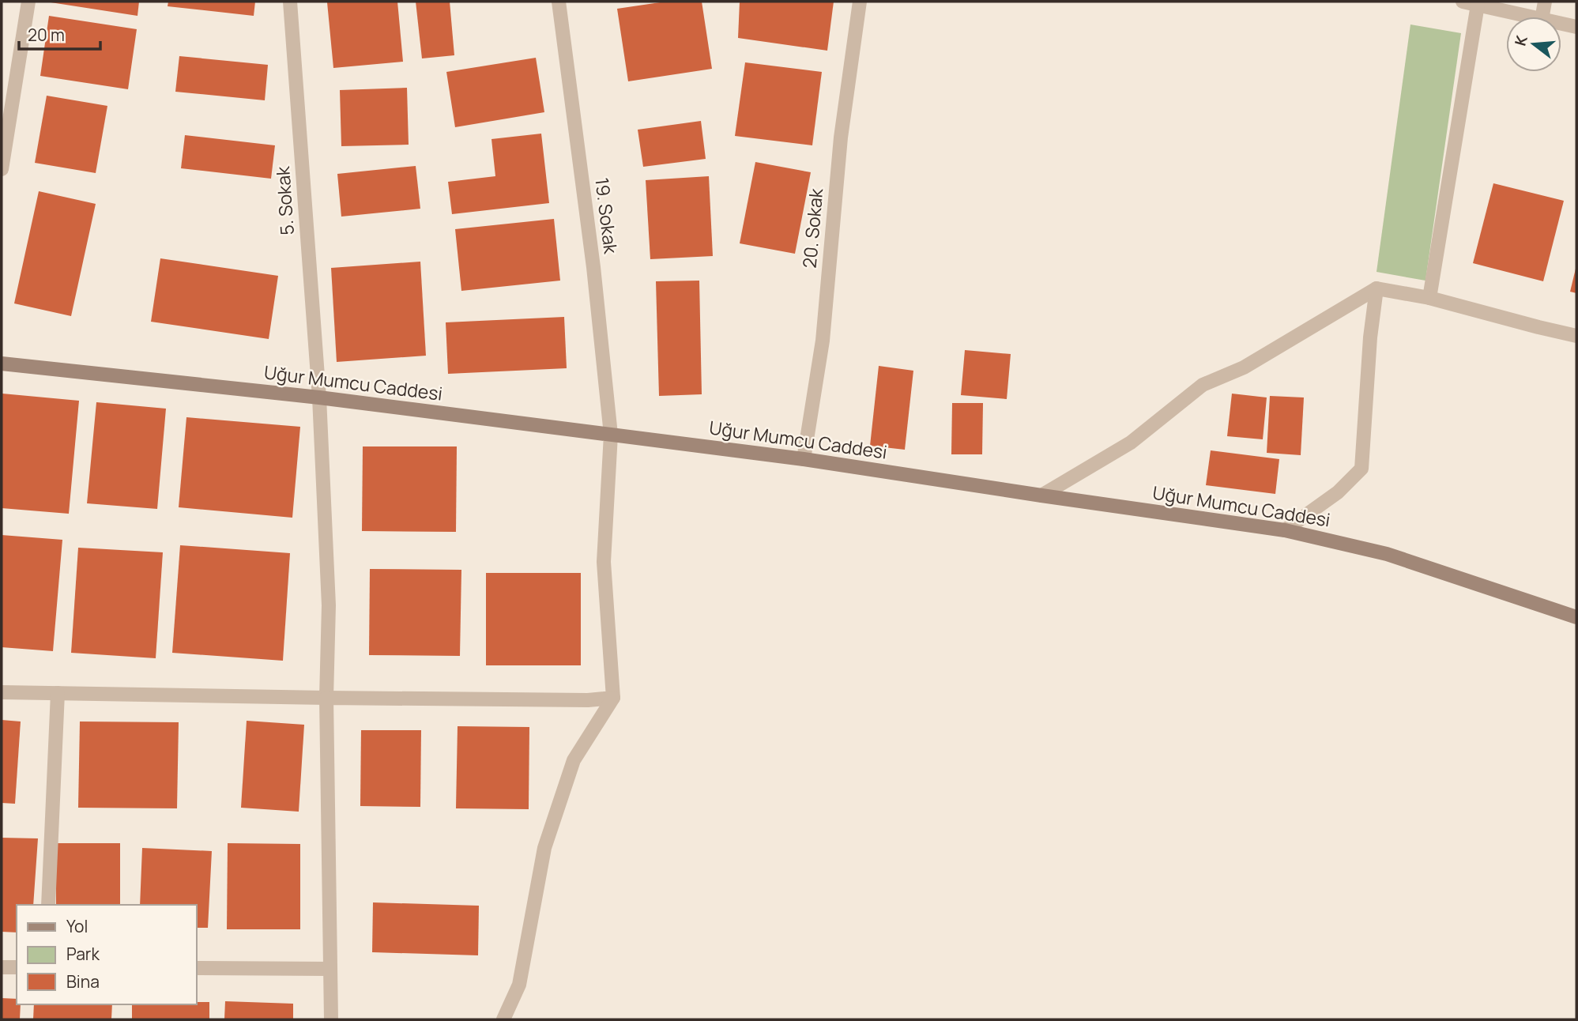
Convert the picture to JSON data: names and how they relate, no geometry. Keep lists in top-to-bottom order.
{
  "streets": {
    "street": [
      "5. Sokak",
      "19. Sokak",
      "20. Sokak",
      "Uğur Mumcu Caddesi"
    ]
  },
  "crossings": [
    ["5. Sokak", "Uğur Mumcu Caddesi"],
    ["19. Sokak", "Uğur Mumcu Caddesi"],
    ["20. Sokak", "Uğur Mumcu Caddesi"]
  ],
  "legend": ["Yol", "Park", "Bina"],
  "scale_bar": "20 m",
  "north": "left"
}
